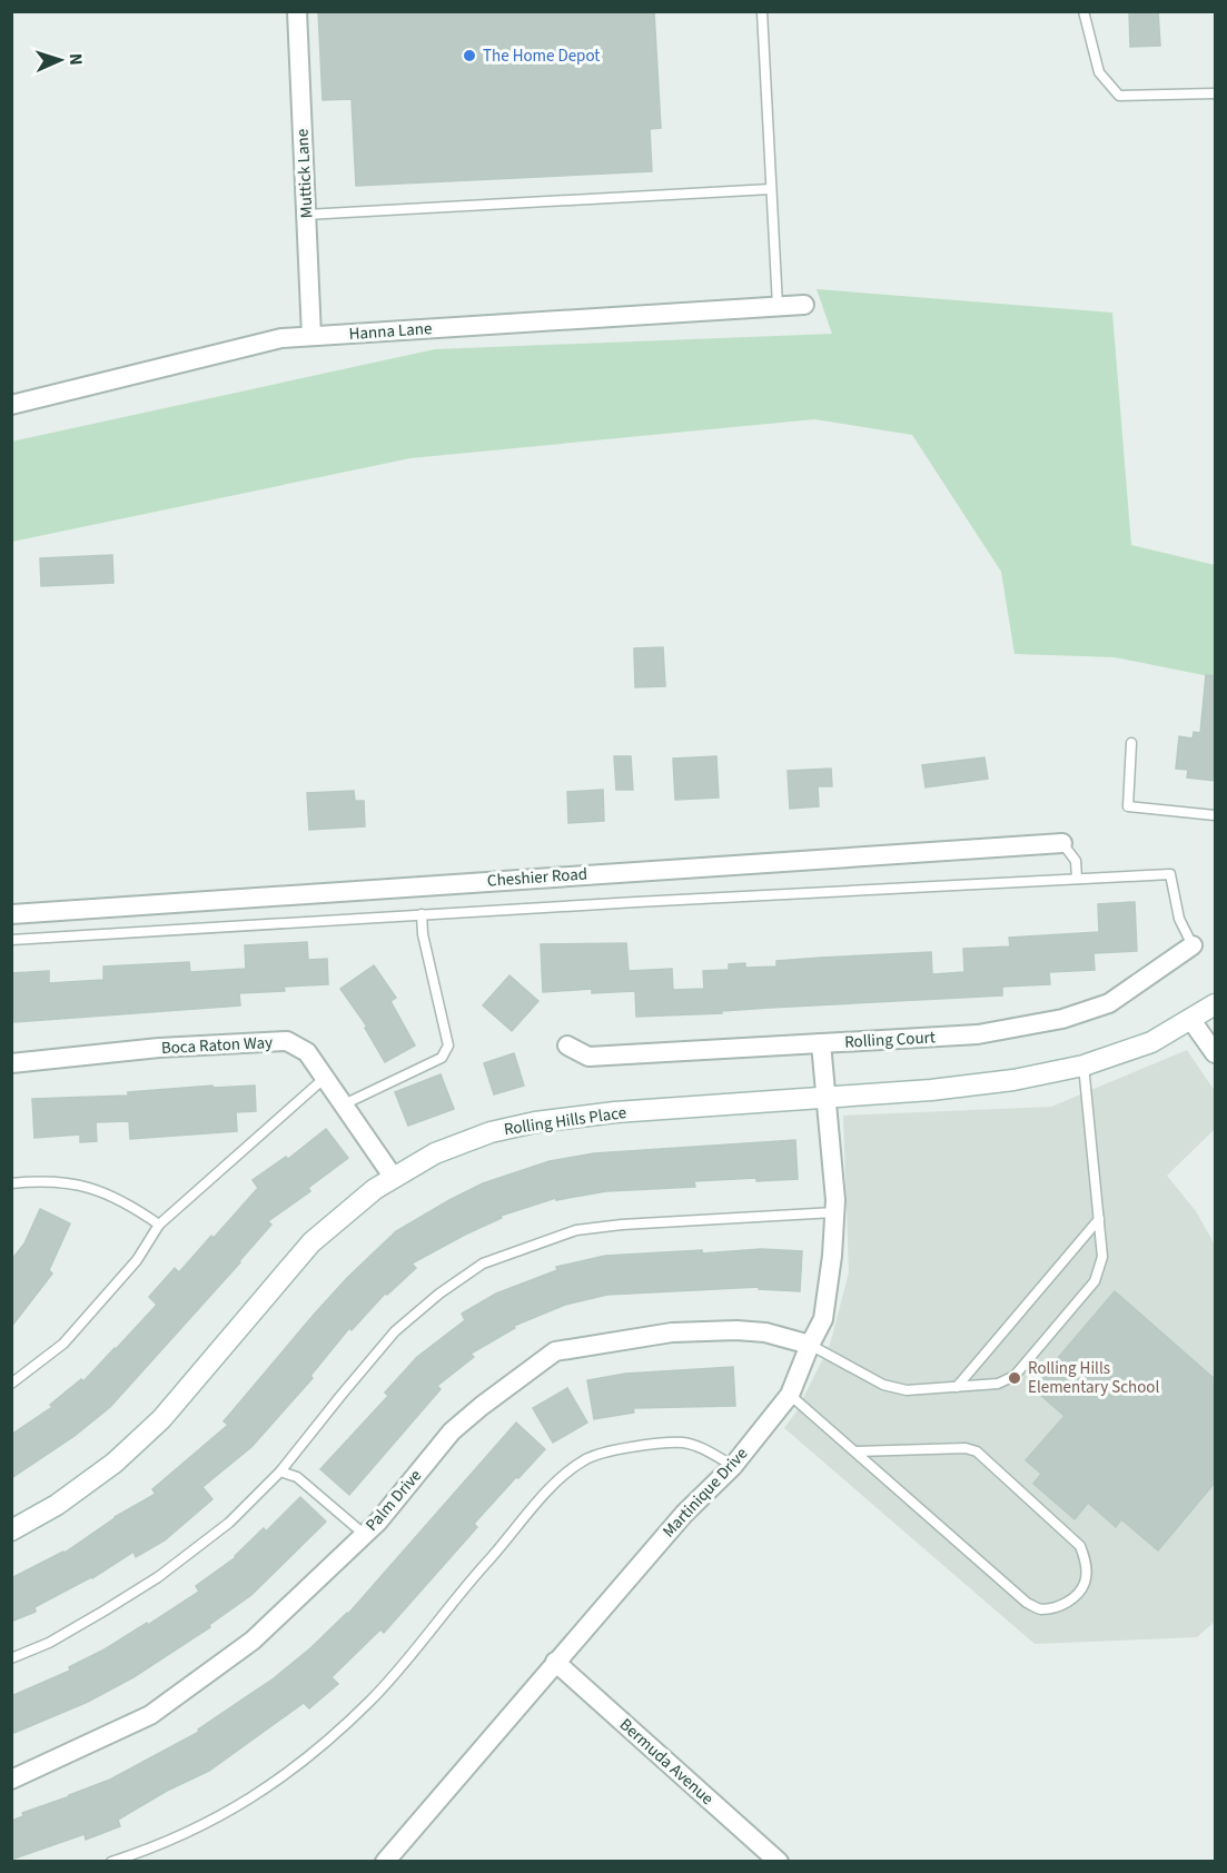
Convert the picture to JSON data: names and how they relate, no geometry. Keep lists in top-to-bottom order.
{
  "streets": {
    "street": [
      "Muttick Lane",
      "Hanna Lane",
      "Cheshier Road",
      "Rolling Court",
      "Boca Raton Way",
      "Rolling Hills Place",
      "Martinique Drive",
      "Palm Drive",
      "Bermuda Avenue"
    ]
  },
  "crossings": [
    ["Muttick Lane", "Hanna Lane"],
    ["Rolling Court", "Martinique Drive"],
    ["Boca Raton Way", "Rolling Hills Place"],
    ["Rolling Hills Place", "Martinique Drive"],
    ["Martinique Drive", "Palm Drive"],
    ["Martinique Drive", "Bermuda Avenue"]
  ],
  "places": ["The Home Depot", "Rolling Hills Elementary School"],
  "north": "right"
}
